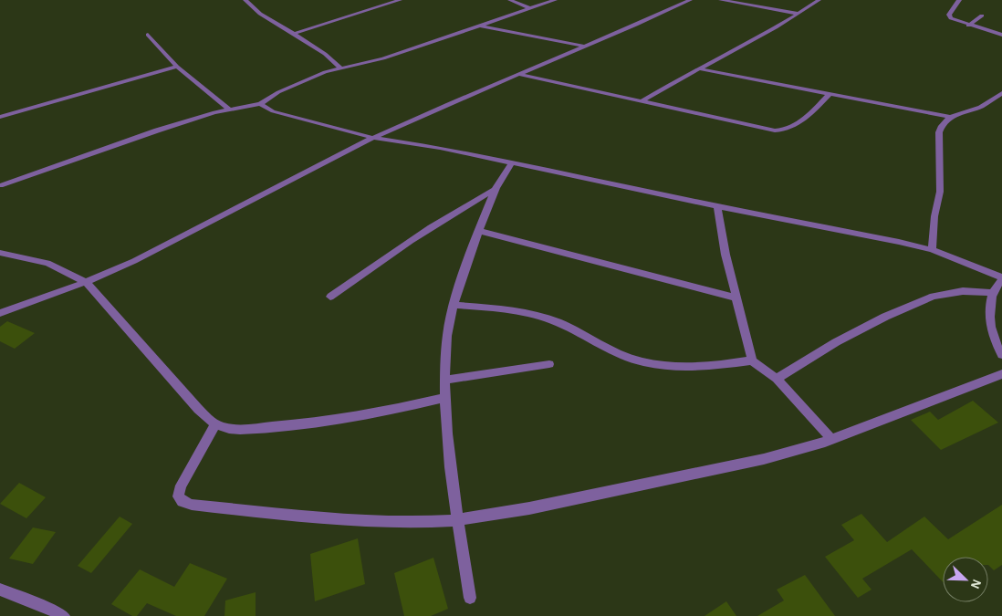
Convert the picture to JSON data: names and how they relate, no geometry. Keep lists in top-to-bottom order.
{
  "north": "bottom right"
}
